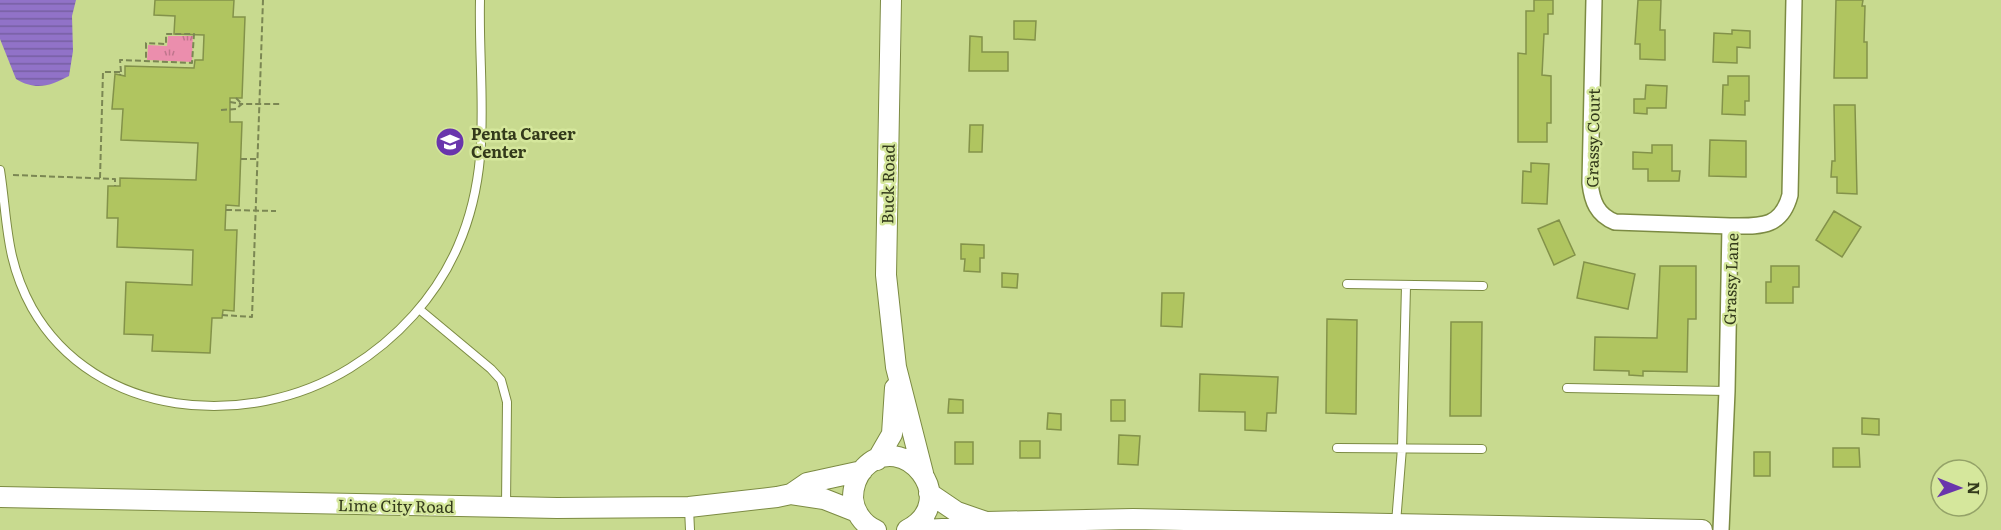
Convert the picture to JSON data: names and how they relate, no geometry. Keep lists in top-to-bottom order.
{
  "streets": {
    "street": [
      "Grassy Court",
      "Buck Road",
      "Grassy Lane",
      "Lime City Road"
    ]
  },
  "crossings": [
    ["Grassy Court", "Grassy Lane"],
    ["Buck Road", "Lime City Road"]
  ],
  "places": {
    "school or university": ["Penta Career Center"]
  },
  "north": "right"
}
